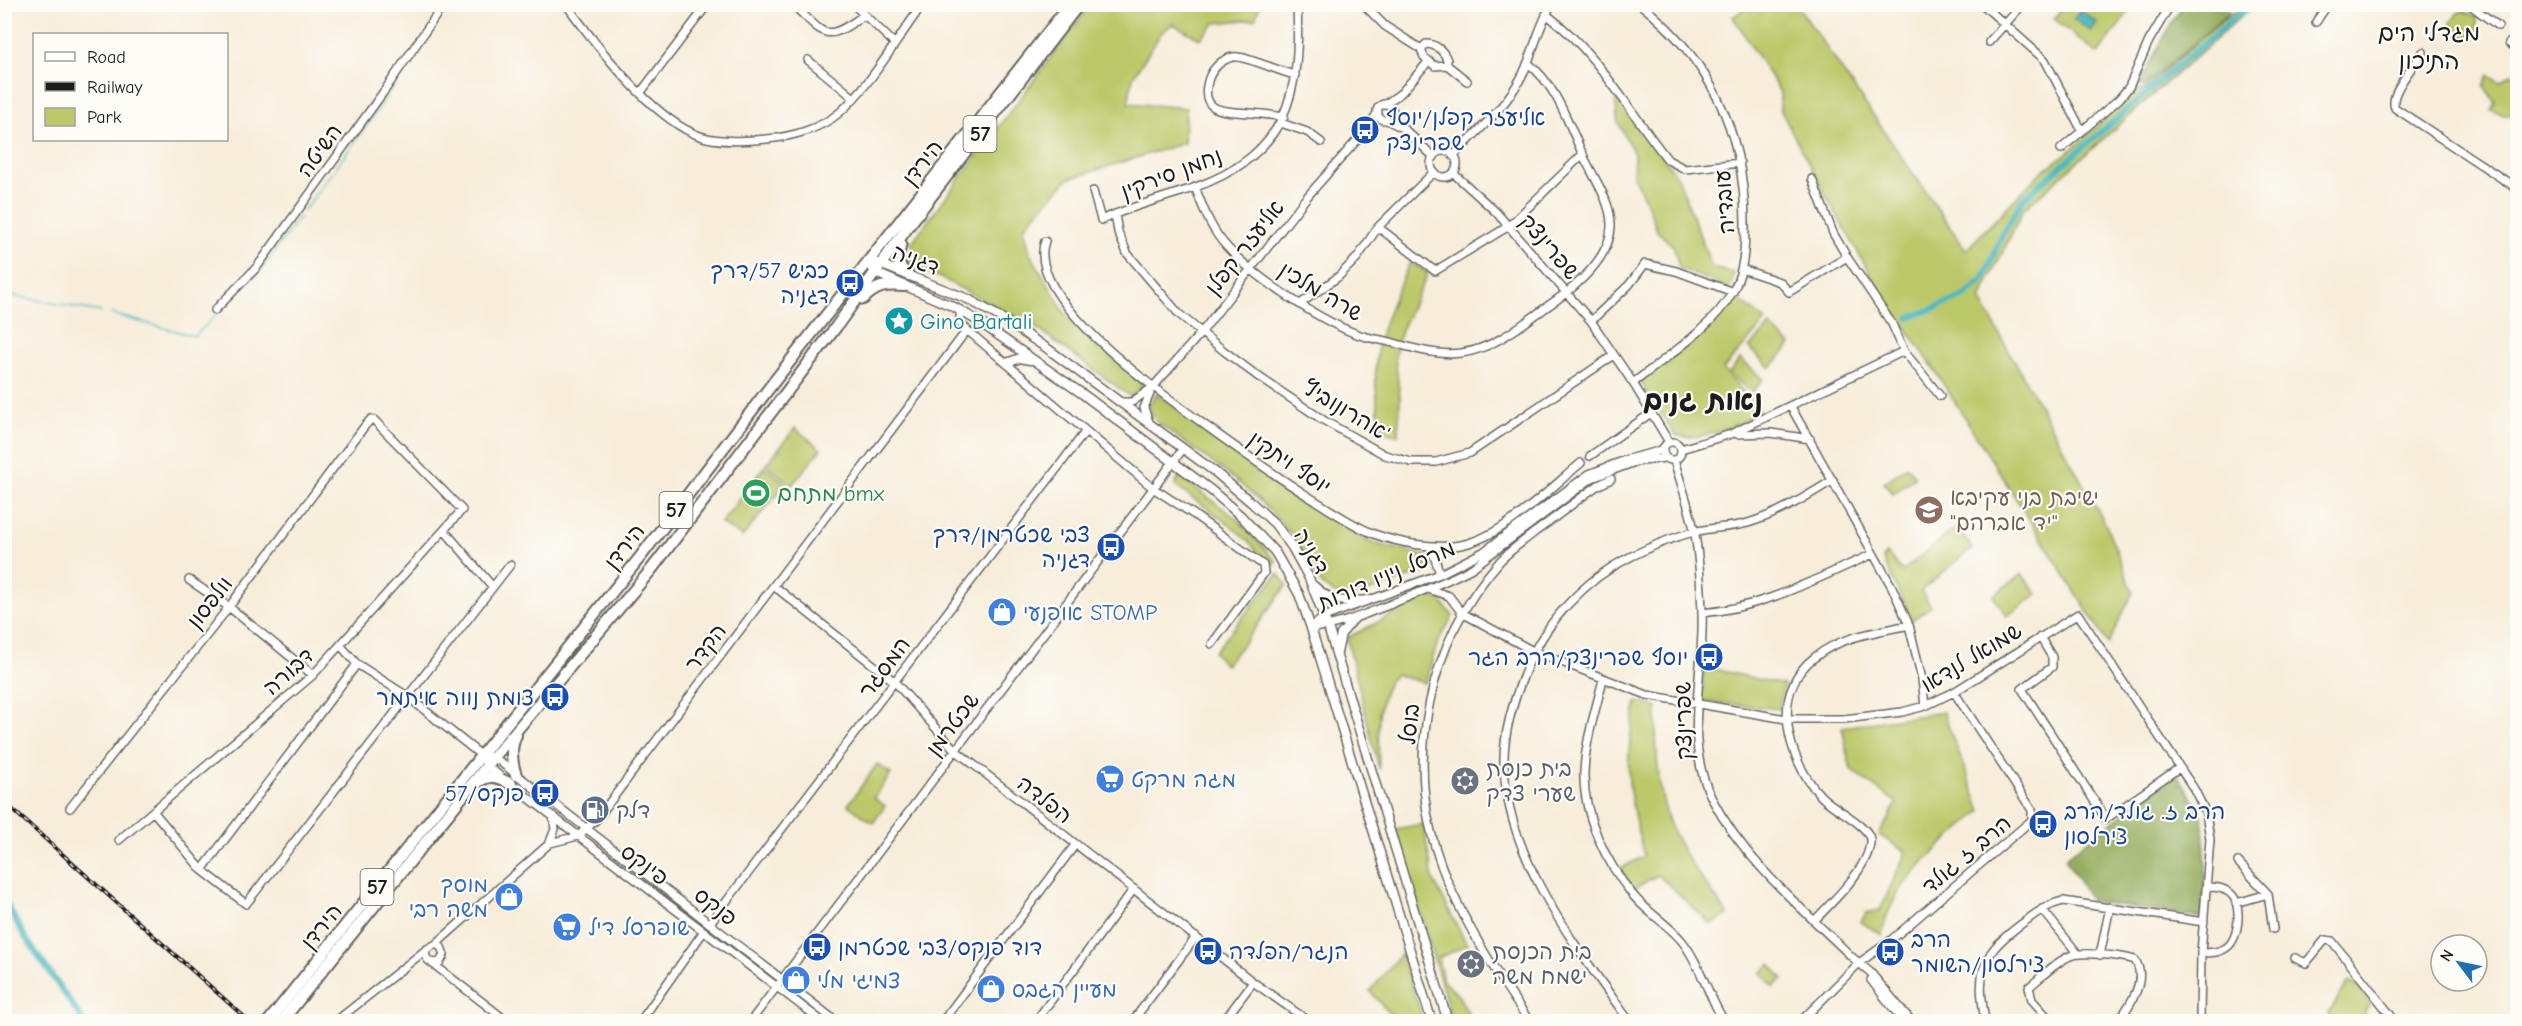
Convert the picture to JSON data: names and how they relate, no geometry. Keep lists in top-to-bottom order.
{
  "streets": {
    "highway": ["57", "הירדן"],
    "main road": ["דגניה"],
    "street": [
      "השיטה",
      "נחמן סירקין",
      "עובדיה",
      "שפרינצק",
      "אליעזר קפלן",
      "שרה מלכין",
      "אהרונוביץ'",
      "יוסף ויתקין",
      "מרסל ניניו דורות",
      "וולפסון",
      "הקדר",
      "שמואל לנדאו",
      "המסגר",
      "דבורה",
      "שכטרמן",
      "בוסל",
      "הפלדה",
      "הרב ז גולד",
      "פינקס",
      "פנקס"
    ]
  },
  "crossings": [
    ["הירדן", "דגניה"],
    ["הירדן", "פינקס"],
    ["נחמן סירקין", "שרה מלכין"],
    ["נחמן סירקין", "אהרונוביץ'"],
    ["עובדיה", "שפרינצק"],
    ["שפרינצק", "שרה מלכין"],
    ["שפרינצק", "אהרונוביץ'"],
    ["שפרינצק", "מרסל ניניו דורות"],
    ["שפרינצק", "שמואל לנדאו"],
    ["שפרינצק", "הרב ז גולד"],
    ["אליעזר קפלן", "דגניה"],
    ["אליעזר קפלן", "שרה מלכין"],
    ["אליעזר קפלן", "אהרונוביץ'"],
    ["אליעזר קפלן", "יוסף ויתקין"],
    ["דגניה", "מרסל ניניו דורות"],
    ["דגניה", "שכטרמן"],
    ["וולפסון", "דבורה"],
    ["הקדר", "הפלדה"],
    ["הקדר", "פינקס"],
    ["הקדר", "פנקס"],
    ["שמואל לנדאו", "בוסל"],
    ["שמואל לנדאו", "הרב ז גולד"],
    ["המסגר", "הפלדה"],
    ["המסגר", "פנקס"],
    ["שכטרמן", "הפלדה"],
    ["שכטרמן", "פינקס"],
    ["שכטרמן", "פנקס"],
    ["פינקס", "פנקס"]
  ],
  "districts": ["מגדלי הים התיכון", "נאות גנים"],
  "places": {
    "bus stop": [
      "אליעזר קפלן/יוסף שפרינצק",
      "כביש 57/דרך דגניה",
      "צבי שכטרמן/דרך דגניה",
      "יוסף שפרינצק/הרב הגר",
      "צומת נווה איתמר",
      "פנקס/57",
      "הרב ז. גולד/הרב צירלסון",
      "דוד פנקס/צבי שכטרמן",
      "הנגר/הפלדה",
      "הרב צירלסון/השומר"
    ],
    "place": ["Gino Bartali"],
    "sports": ["מתחם bmx"],
    "school or university": ["ישיבת בני עקיבא \"יד אברהם\""],
    "shop": [
      "אופנעי STOMP",
      "מוסך משה רבי",
      "צמיגי מלי",
      "מעיין הגבס"
    ],
    "supermarket": ["מגה מרקט", "שופרסל דיל"],
    "synagogue": ["בית כנסת שערי צדק", "בית הכנסת ישמח משה"],
    "fuel station": ["דלק"]
  },
  "legend": ["Road", "Railway", "Park"],
  "north": "top left"
}
